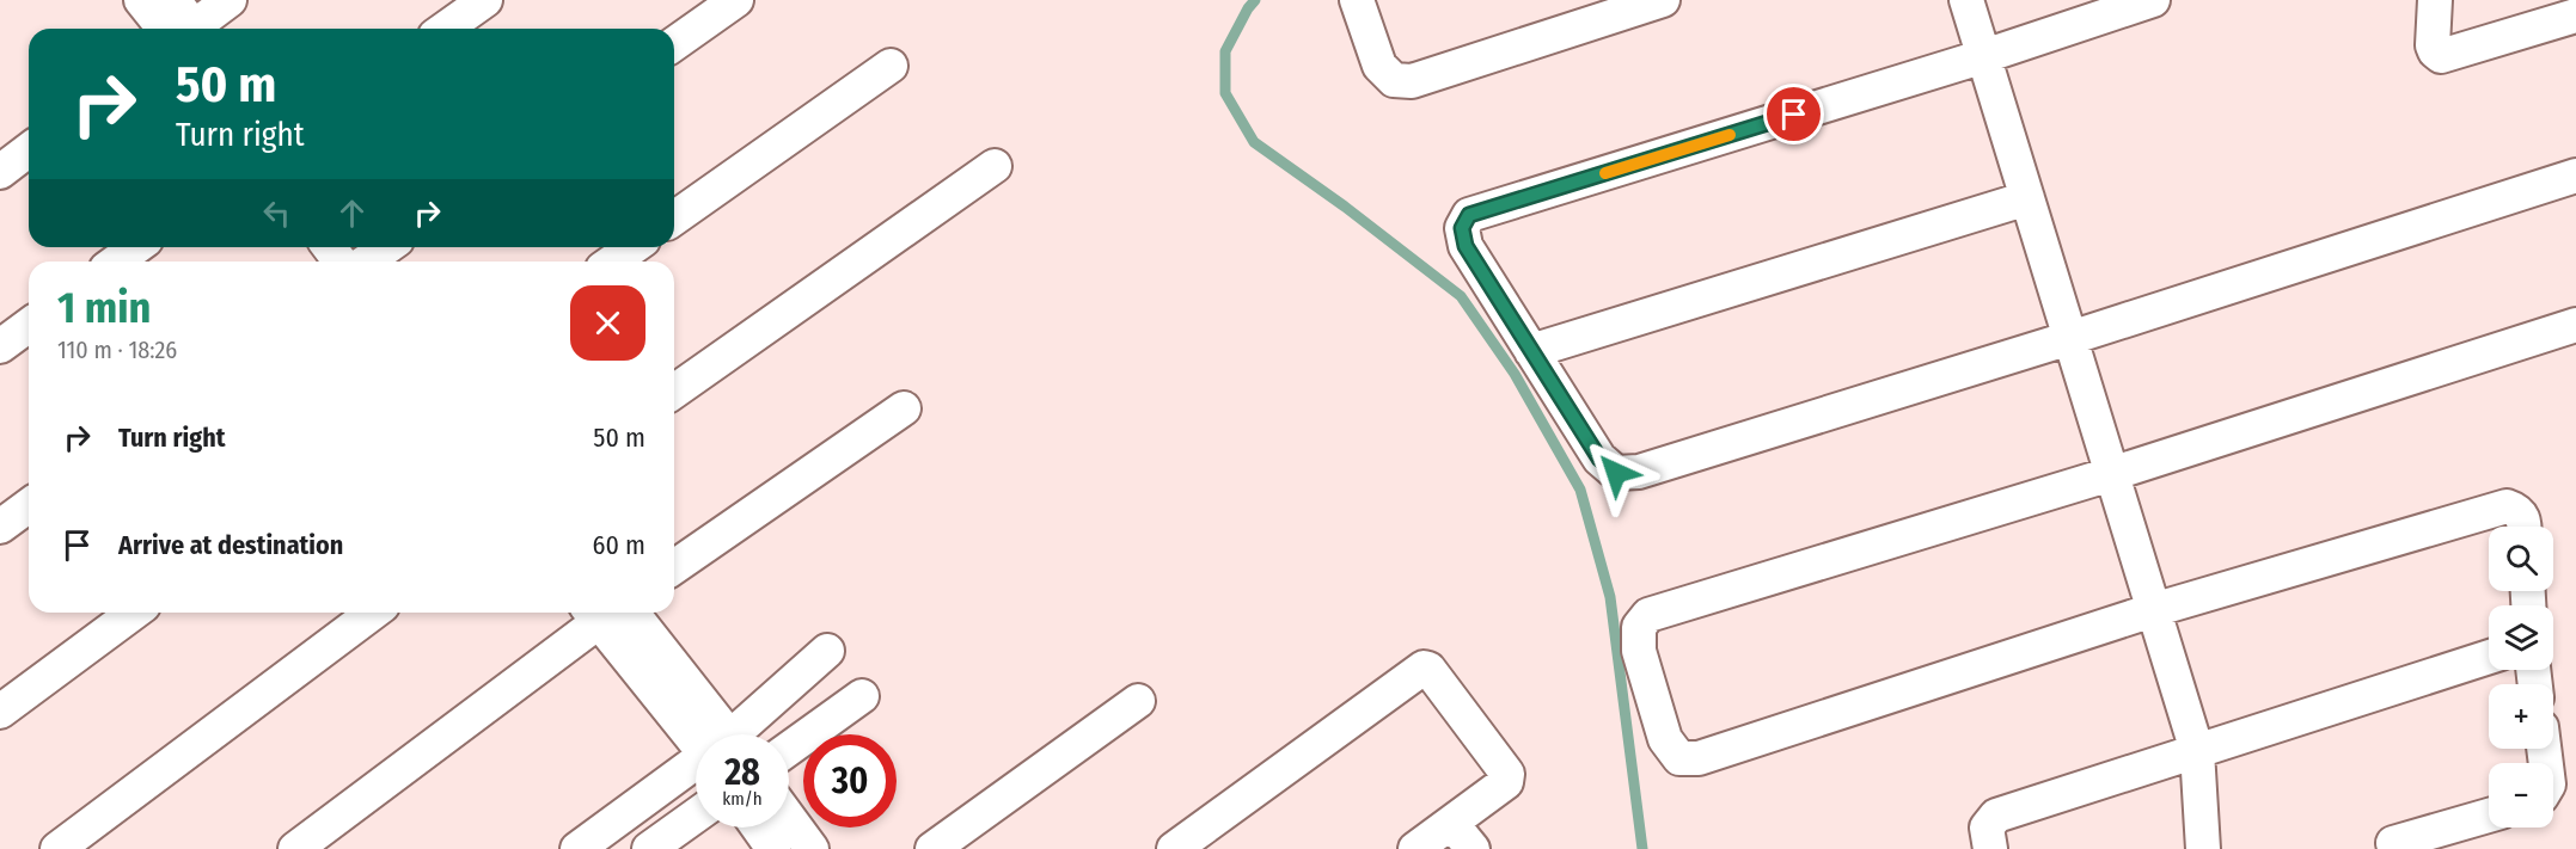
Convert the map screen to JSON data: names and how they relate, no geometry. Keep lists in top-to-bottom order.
{
  "page": {
    "turn": ["50 m", "Turn right"],
    "heading": ["1 min", "110 m · 18:26"],
    "list": [
      {
        "name": "Turn right",
        "value": "50 m"
      },
      {
        "name": "Arrive at destination",
        "value": "60 m"
      }
    ],
    "map_buttons": ["+", "−"],
    "speed": "28 km/h",
    "limit": "30"
  }
}
